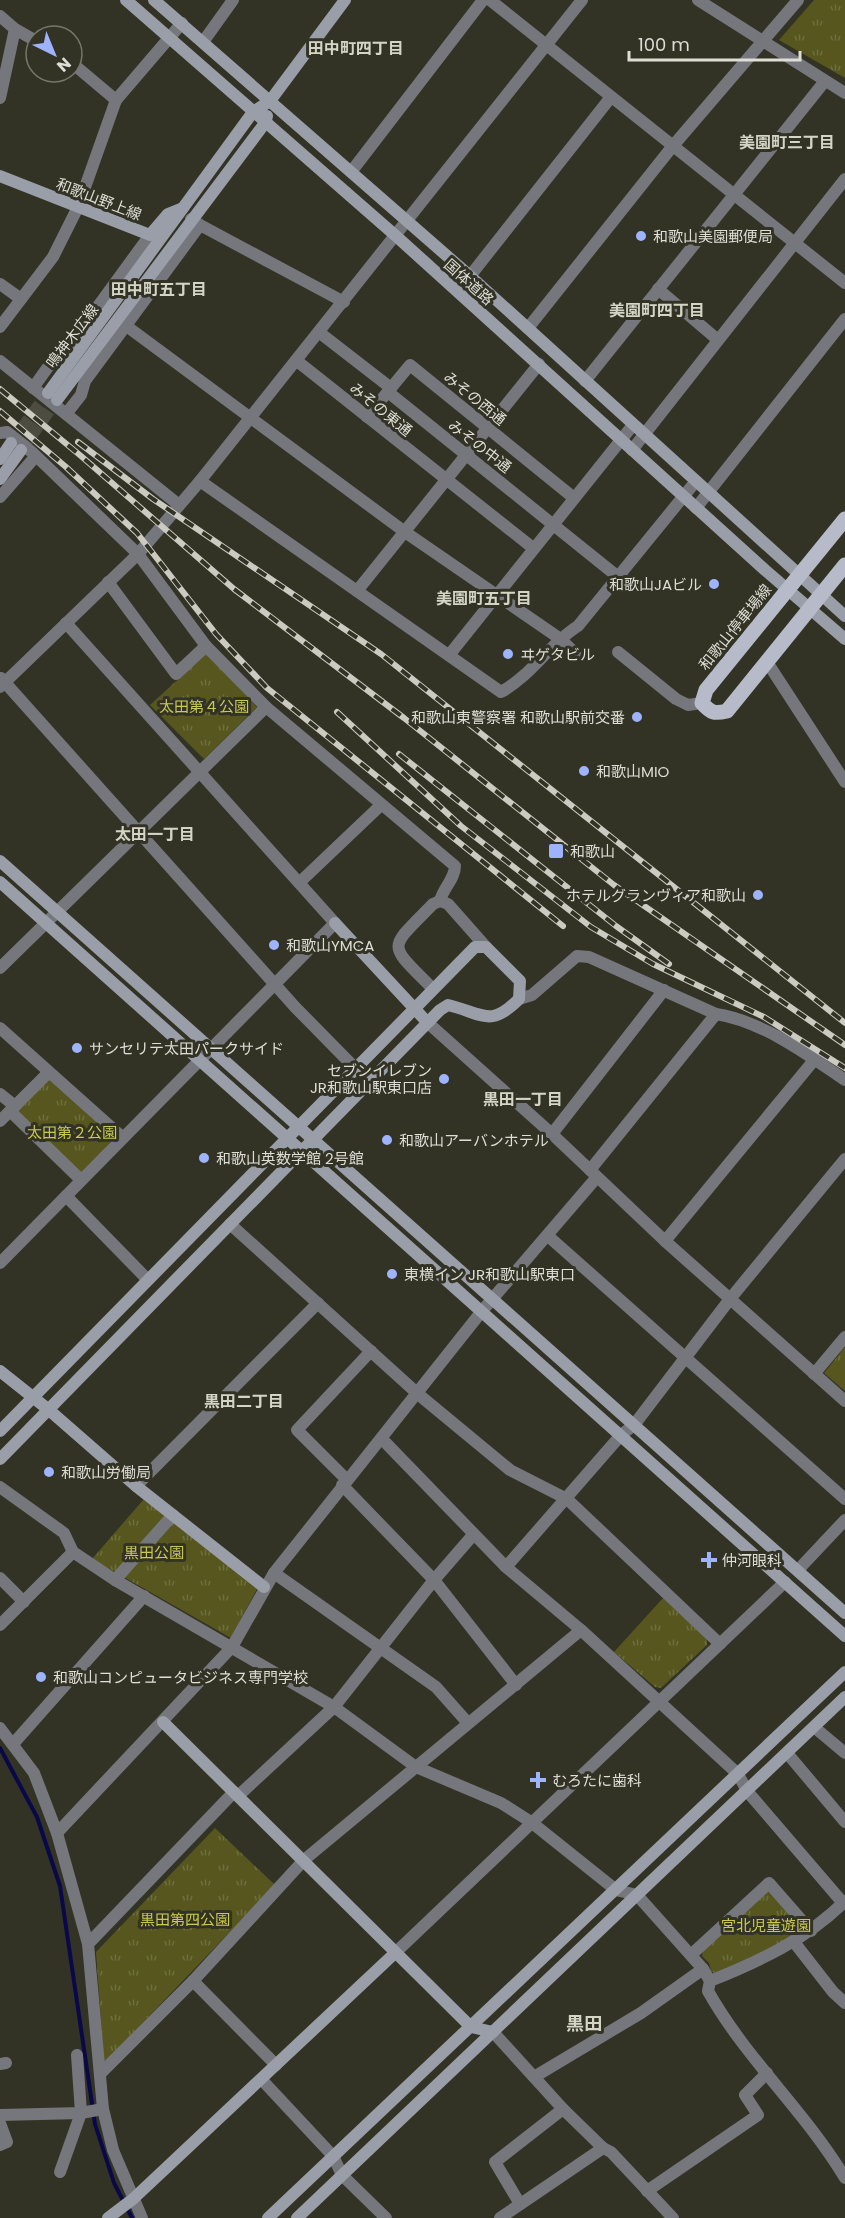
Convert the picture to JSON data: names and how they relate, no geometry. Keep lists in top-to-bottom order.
{
  "streets": {
    "main road": ["和歌山停車場線"],
    "street": [
      "和歌山野上線",
      "国体道路",
      "鳴神木広線",
      "みその西通",
      "みその東通",
      "みその中通"
    ]
  },
  "crossings": [
    ["和歌山野上線", "国体道路"],
    ["和歌山野上線", "鳴神木広線"],
    ["国体道路", "和歌山停車場線"],
    ["みその西通", "みその東通"],
    ["みその西通", "みその中通"]
  ],
  "districts": [
    "田中町四丁目",
    "美園町三丁目",
    "田中町五丁目",
    "美園町四丁目",
    "美園町五丁目",
    "太田一丁目",
    "黒田一丁目",
    "黒田二丁目",
    "黒田"
  ],
  "parks": [
    "太田第４公園",
    "太田第２公園",
    "黒田公園",
    "黒田第四公園",
    "宮北児童遊園"
  ],
  "places": {
    "other": [
      "和歌山美園郵便局",
      "和歌山JAビル",
      "ヰゲタビル",
      "和歌山東警察署 和歌山駅前交番",
      "和歌山MIO",
      "ホテルグランヴィア和歌山",
      "和歌山YMCA",
      "サンセリテ太田パークサイド",
      "セブンイレブン JR和歌山駅東口店",
      "和歌山アーバンホテル",
      "和歌山英数学館 2号館",
      "東横イン JR和歌山駅東口",
      "和歌山労働局",
      "和歌山コンピュータビジネス専門学校"
    ],
    "transit": ["和歌山"],
    "health": ["仲河眼科", "むろたに歯科"]
  },
  "scale_bar": "100 m",
  "north": "bottom right"
}
